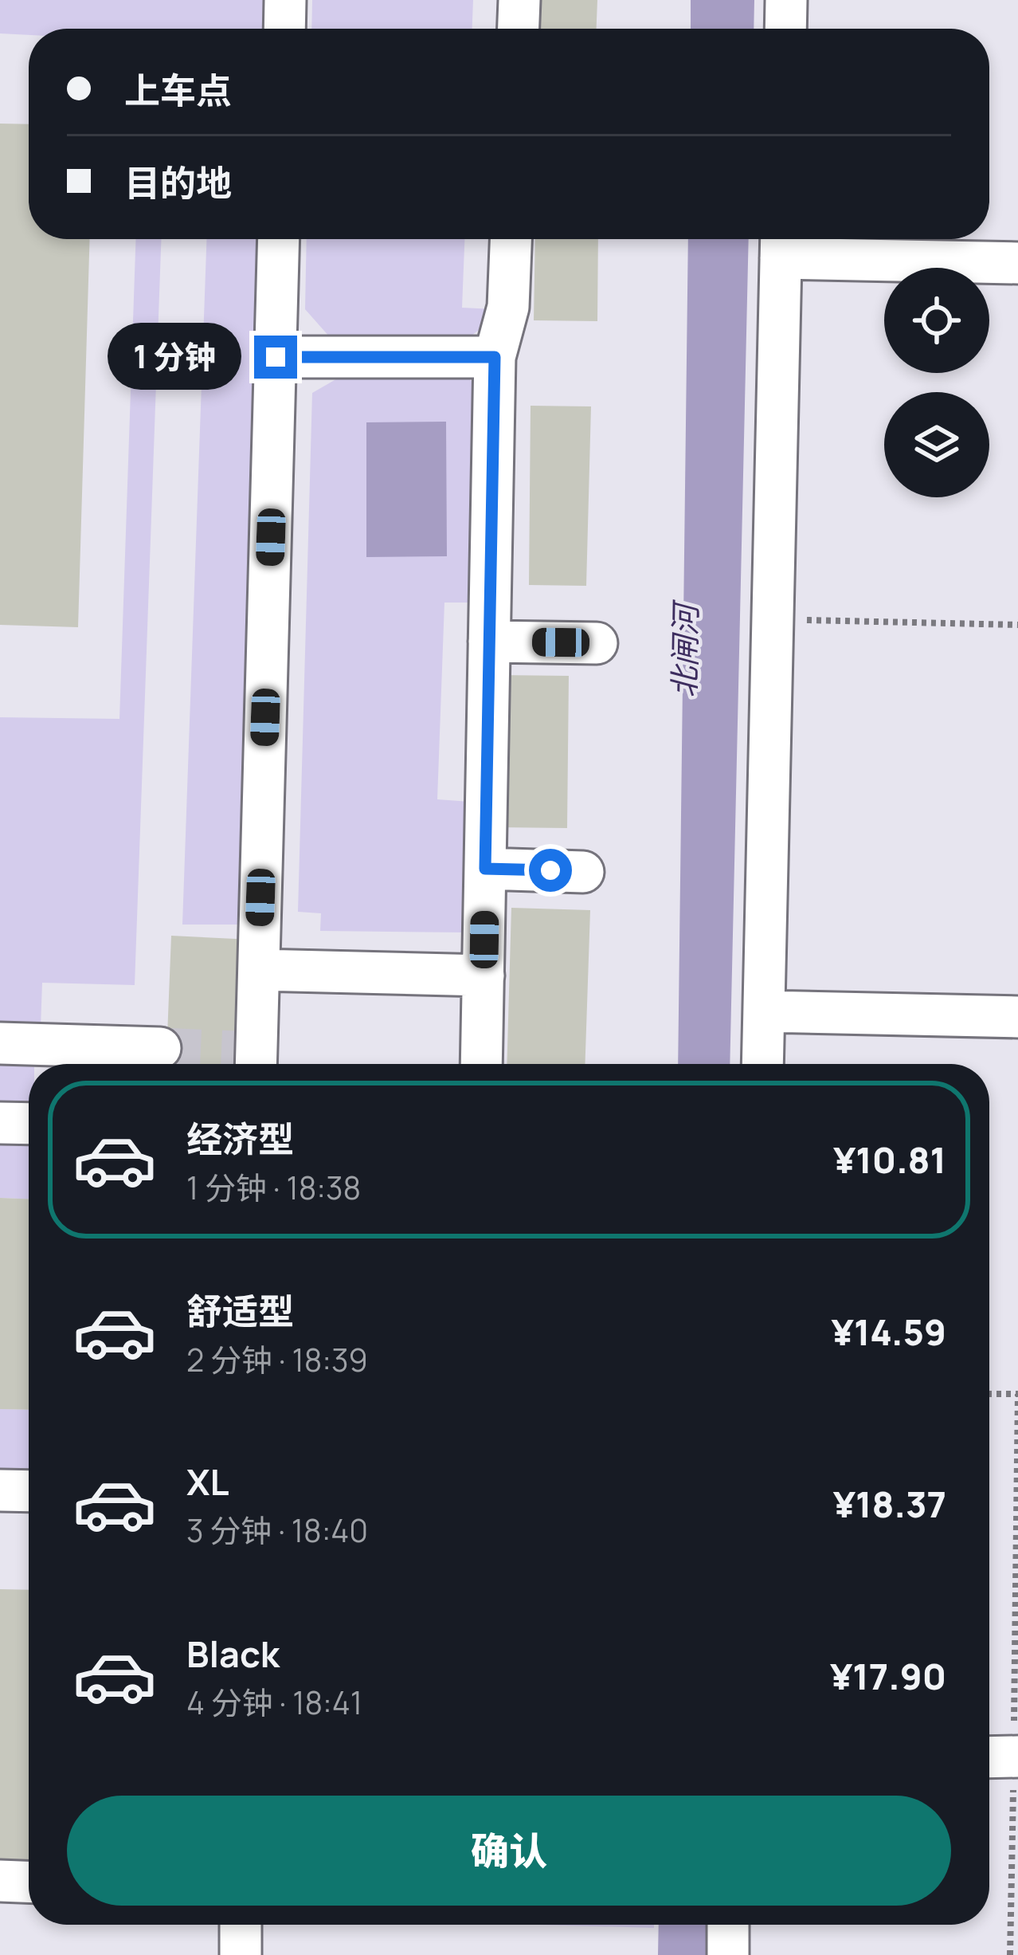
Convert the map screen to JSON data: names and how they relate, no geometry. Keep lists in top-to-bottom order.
{
  "water": ["北闸河"],
  "page": {
    "banner": ["上车点", "目的地"],
    "bubble": "1 分钟",
    "list": [
      {
        "name": "经济型",
        "note": "1 分钟 · 18:38",
        "value": "¥10.81"
      },
      {
        "name": "舒适型",
        "note": "2 分钟 · 18:39",
        "value": "¥14.59"
      },
      {
        "name": "XL",
        "note": "3 分钟 · 18:40",
        "value": "¥18.37"
      },
      {
        "name": "Black",
        "note": "4 分钟 · 18:41",
        "value": "¥17.90"
      }
    ],
    "buttons": "确认"
  }
}
